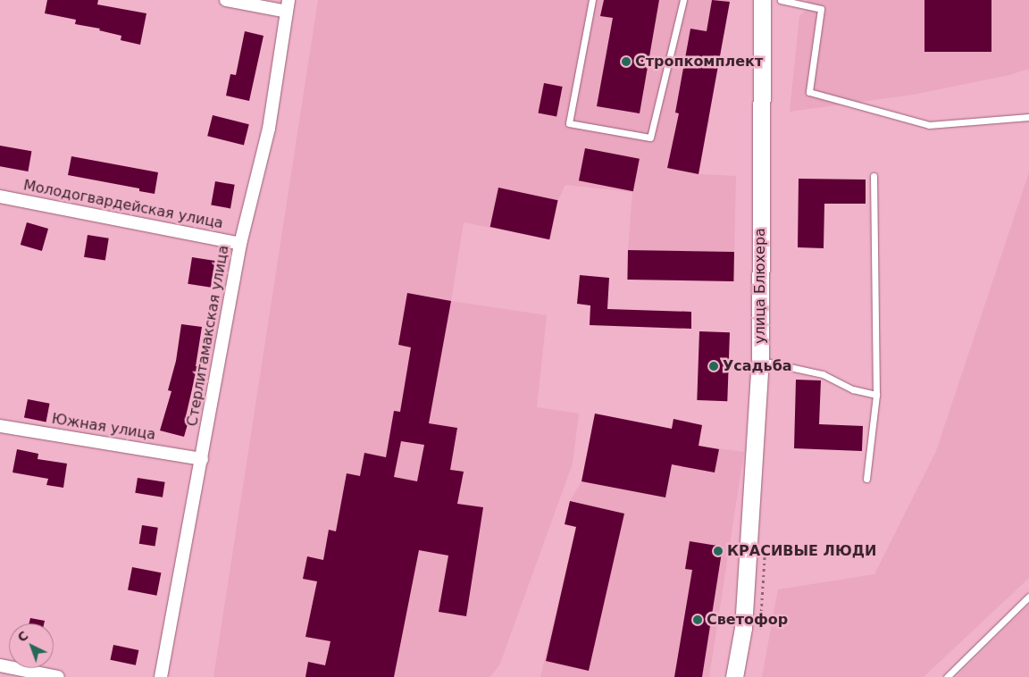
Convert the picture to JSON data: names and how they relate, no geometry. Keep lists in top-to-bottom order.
{
  "streets": {
    "main road": ["улица Блюхера"],
    "street": ["Молодогвардейская улица", "Стерлитамакская улица", "Южная улица"]
  },
  "crossings": [
    ["Молодогвардейская улица", "Стерлитамакская улица"],
    ["Стерлитамакская улица", "Южная улица"]
  ],
  "places": [
    "Стропкомплект",
    "Усадьба",
    "КРАСИВЫЕ ЛЮДИ",
    "Светофор"
  ],
  "north": "top left"
}
